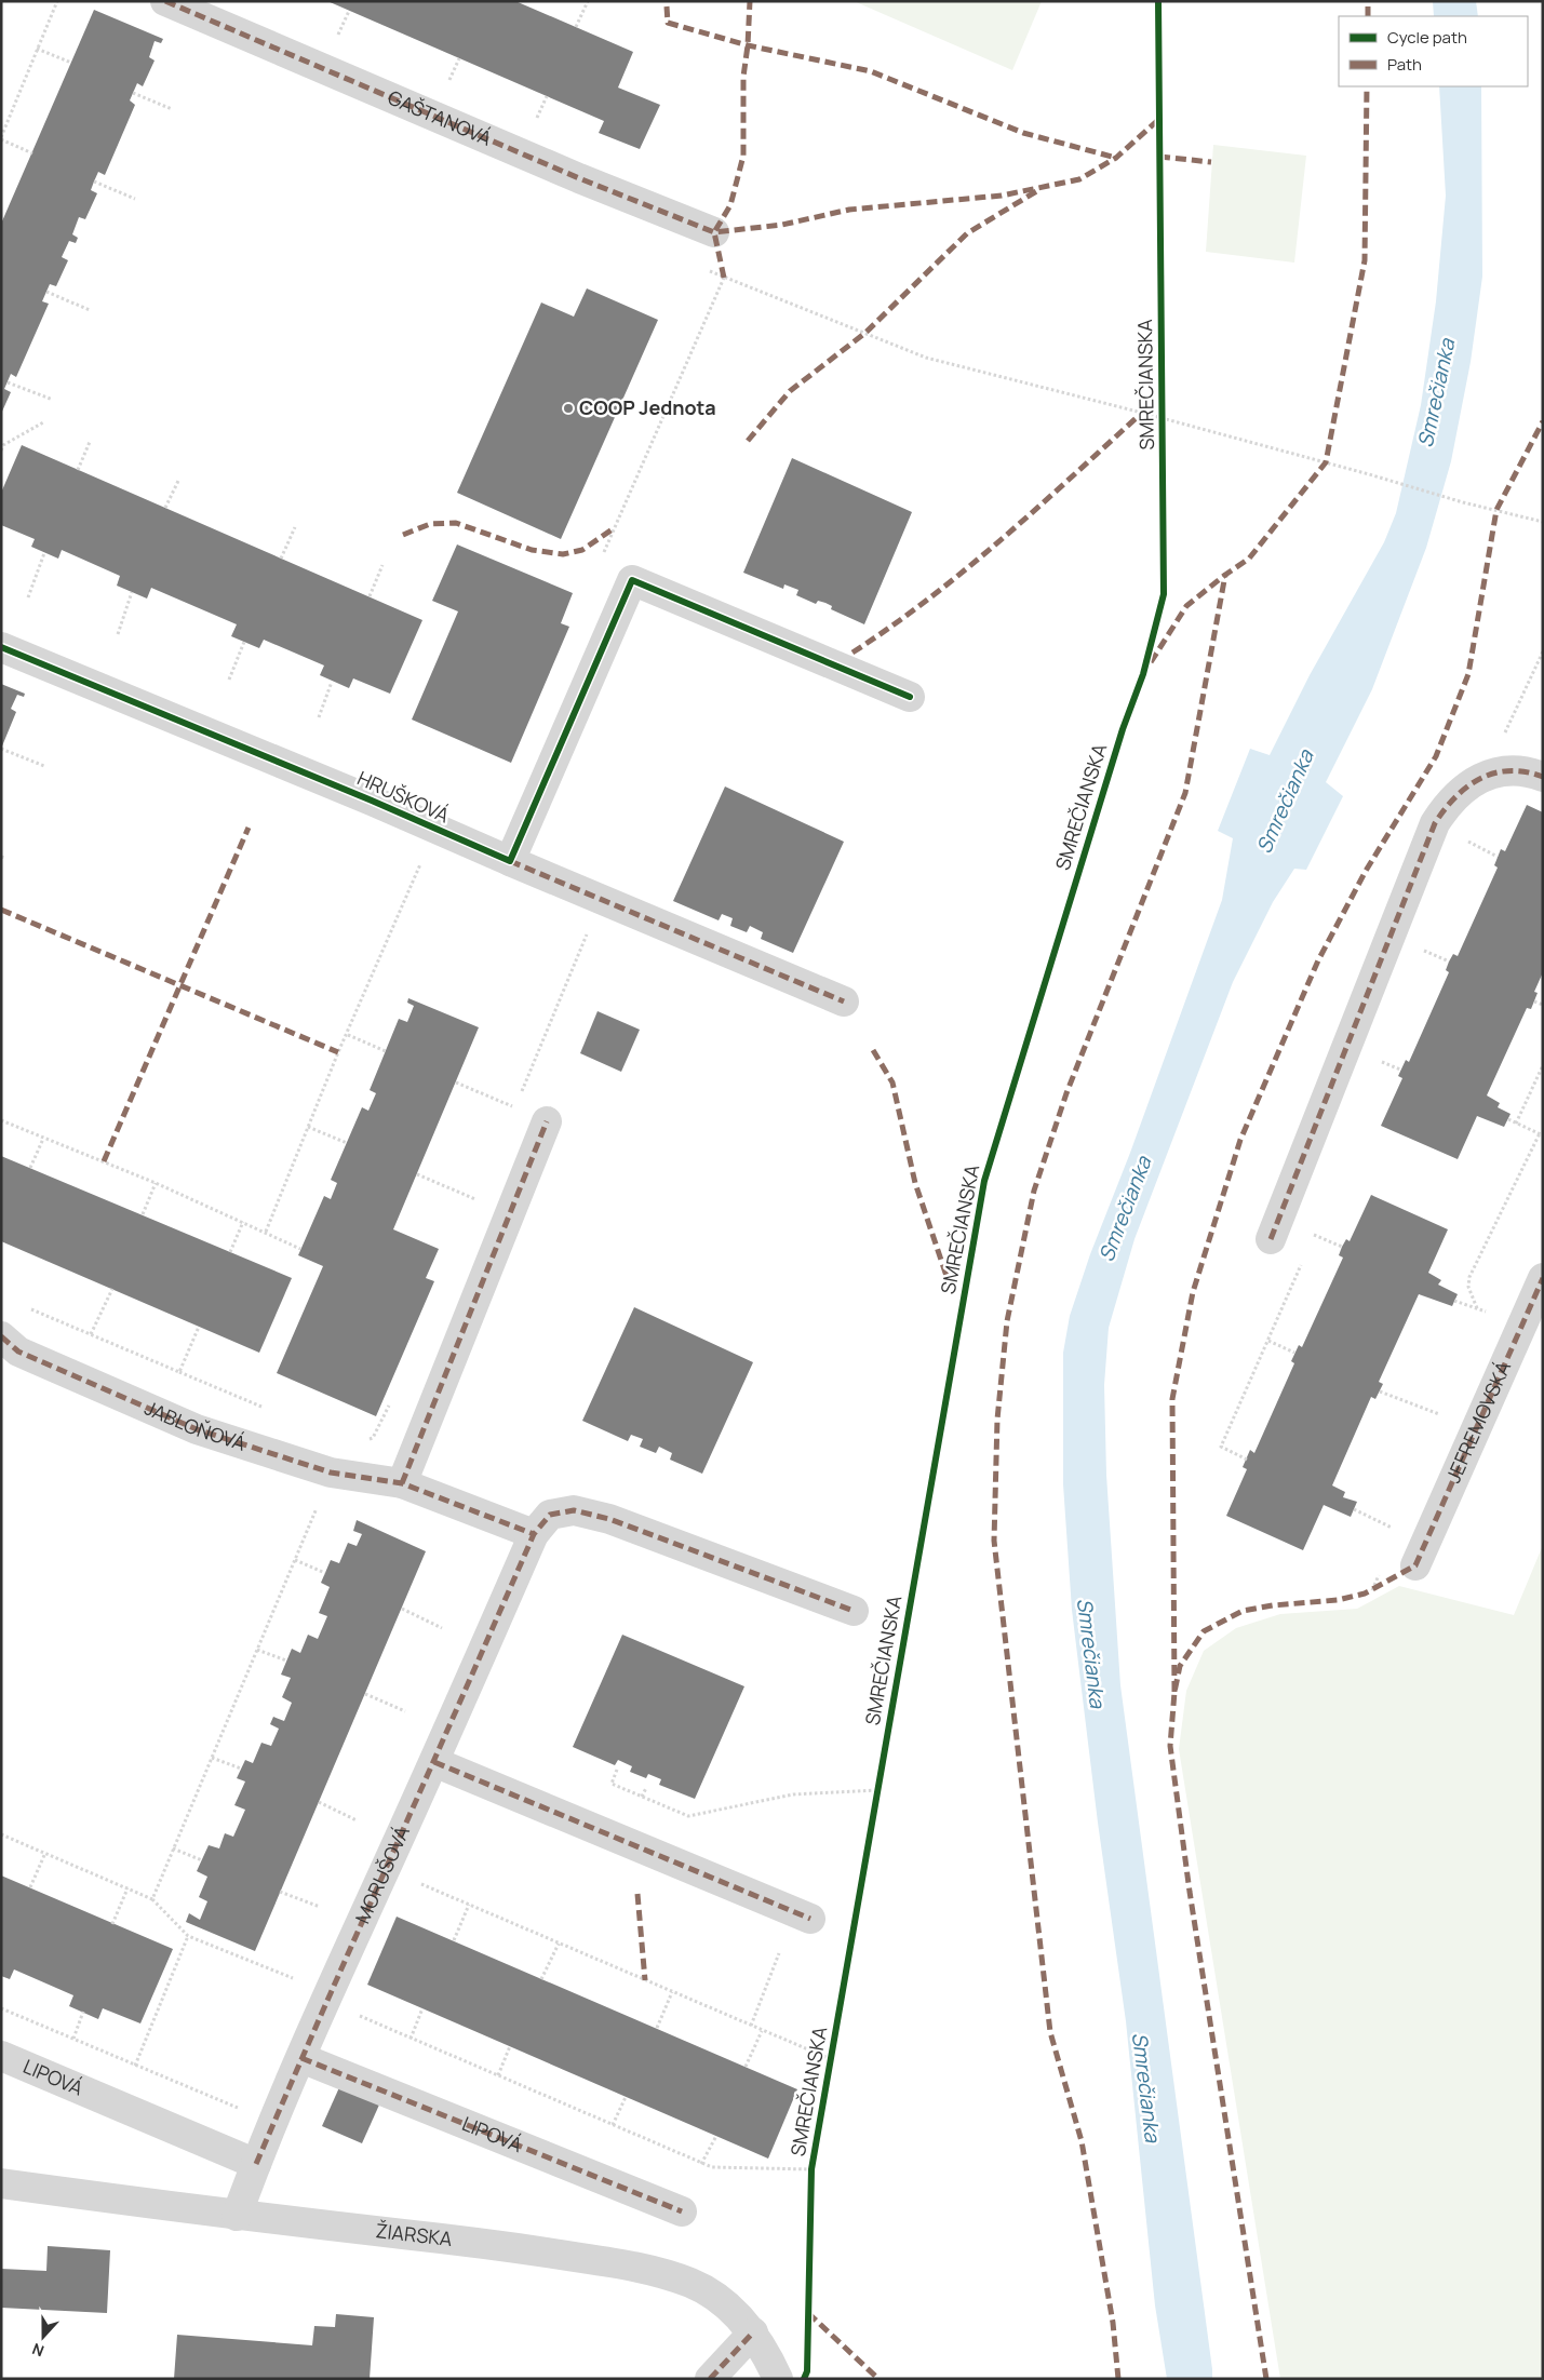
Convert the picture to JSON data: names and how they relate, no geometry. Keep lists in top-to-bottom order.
{
  "streets": {
    "street": [
      "GAŠTANOVÁ",
      "HRUŠKOVÁ",
      "JEFREMOVSKÁ",
      "JABLOŇOVÁ",
      "MORUŠOVÁ",
      "LIPOVÁ",
      "ŽIARSKA"
    ],
    "cycle path": ["SMREČIANSKA"]
  },
  "crossings": [
    ["JABLOŇOVÁ", "MORUŠOVÁ"],
    ["MORUŠOVÁ", "LIPOVÁ"],
    ["MORUŠOVÁ", "ŽIARSKA"]
  ],
  "water": ["Smrečianka"],
  "places": ["COOP Jednota"],
  "legend": ["Cycle path", "Path"],
  "north": "bottom"
}
